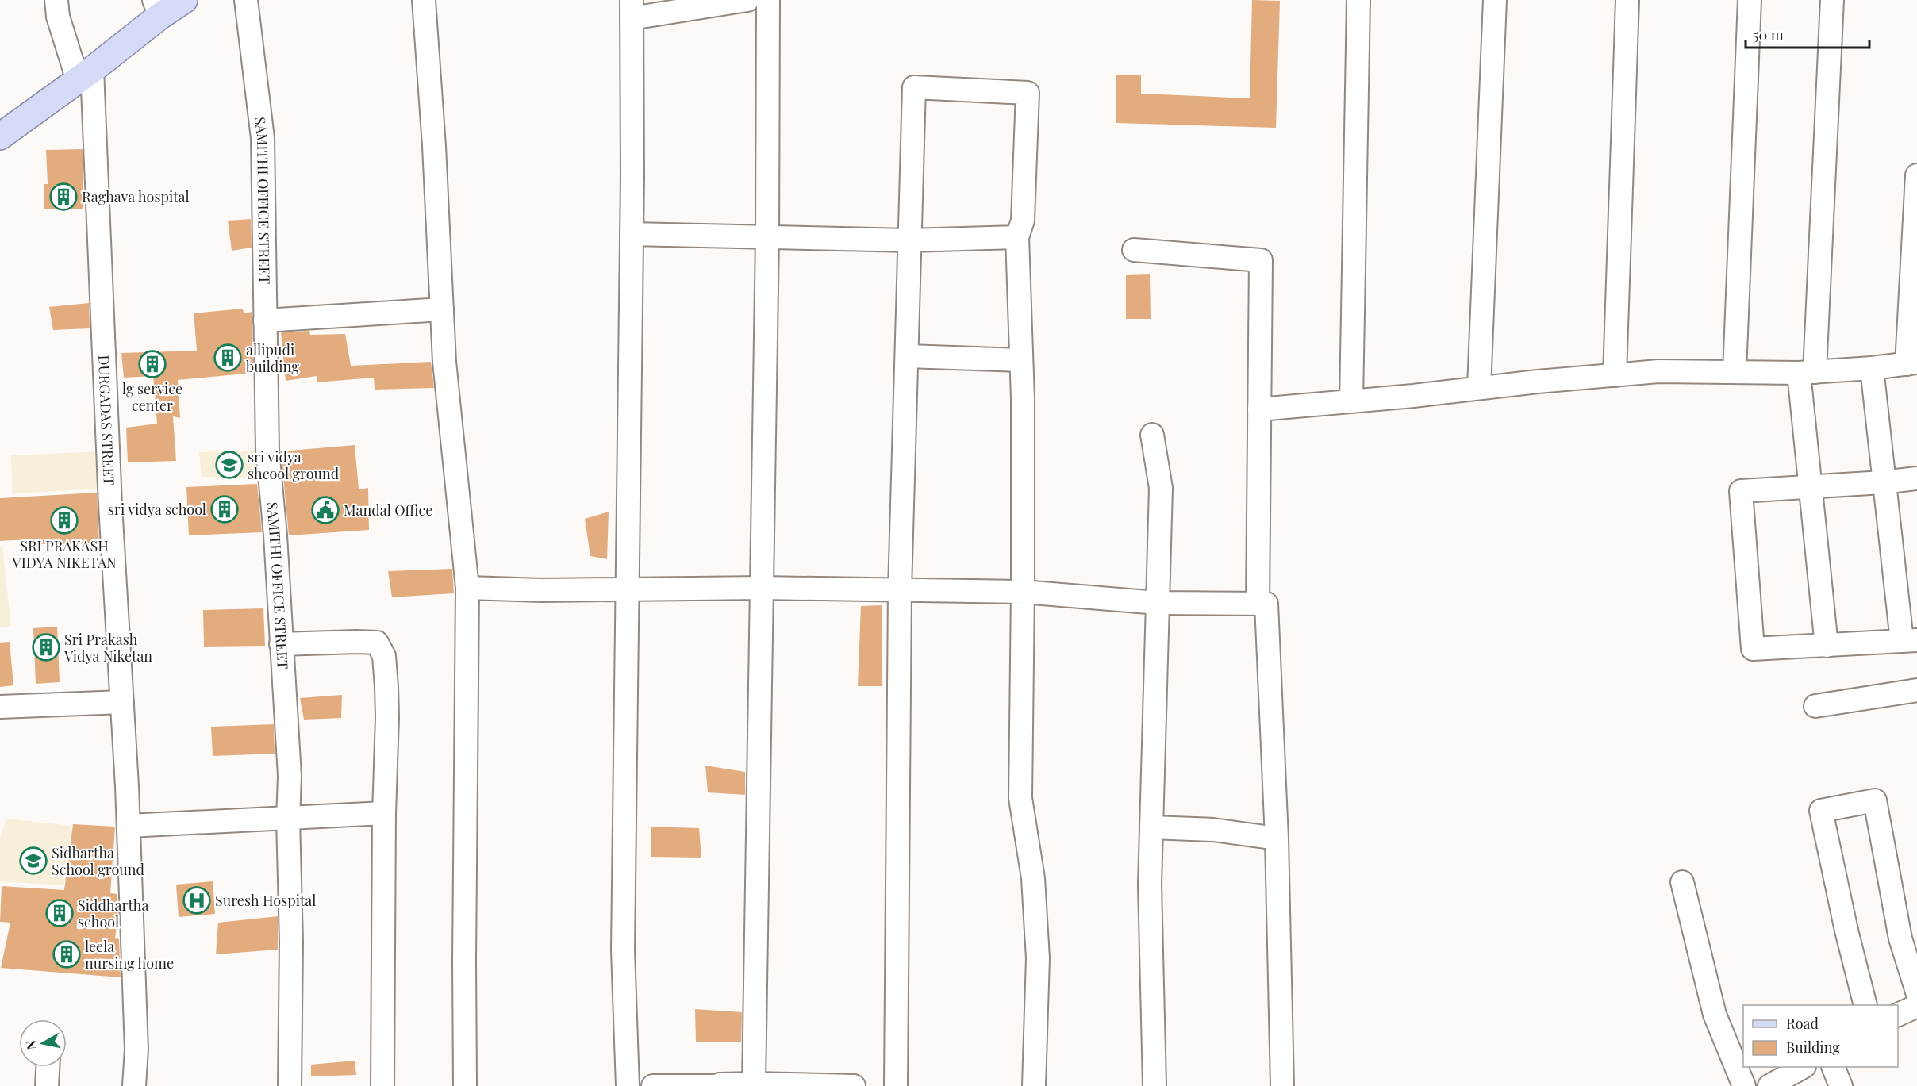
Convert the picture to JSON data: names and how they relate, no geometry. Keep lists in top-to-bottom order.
{
  "streets": {
    "street": ["SAMITHI OFFICE STREET", "DURGADAS STREET"]
  },
  "places": {
    "building": [
      "Raghava hospital",
      "allipudi building",
      "lg service center",
      "sri vidya school",
      "SRI PRAKASH VIDYA NIKETAN",
      "Sri Prakash Vidya Niketan",
      "Siddhartha school",
      "leela nursing home"
    ],
    "school or university": ["sri vidya shcool ground", "Sidhartha School ground"],
    "public building": ["Mandal Office"],
    "hospital": ["Suresh Hospital"]
  },
  "legend": ["Road", "Building"],
  "scale_bar": "50 m",
  "north": "left"
}
